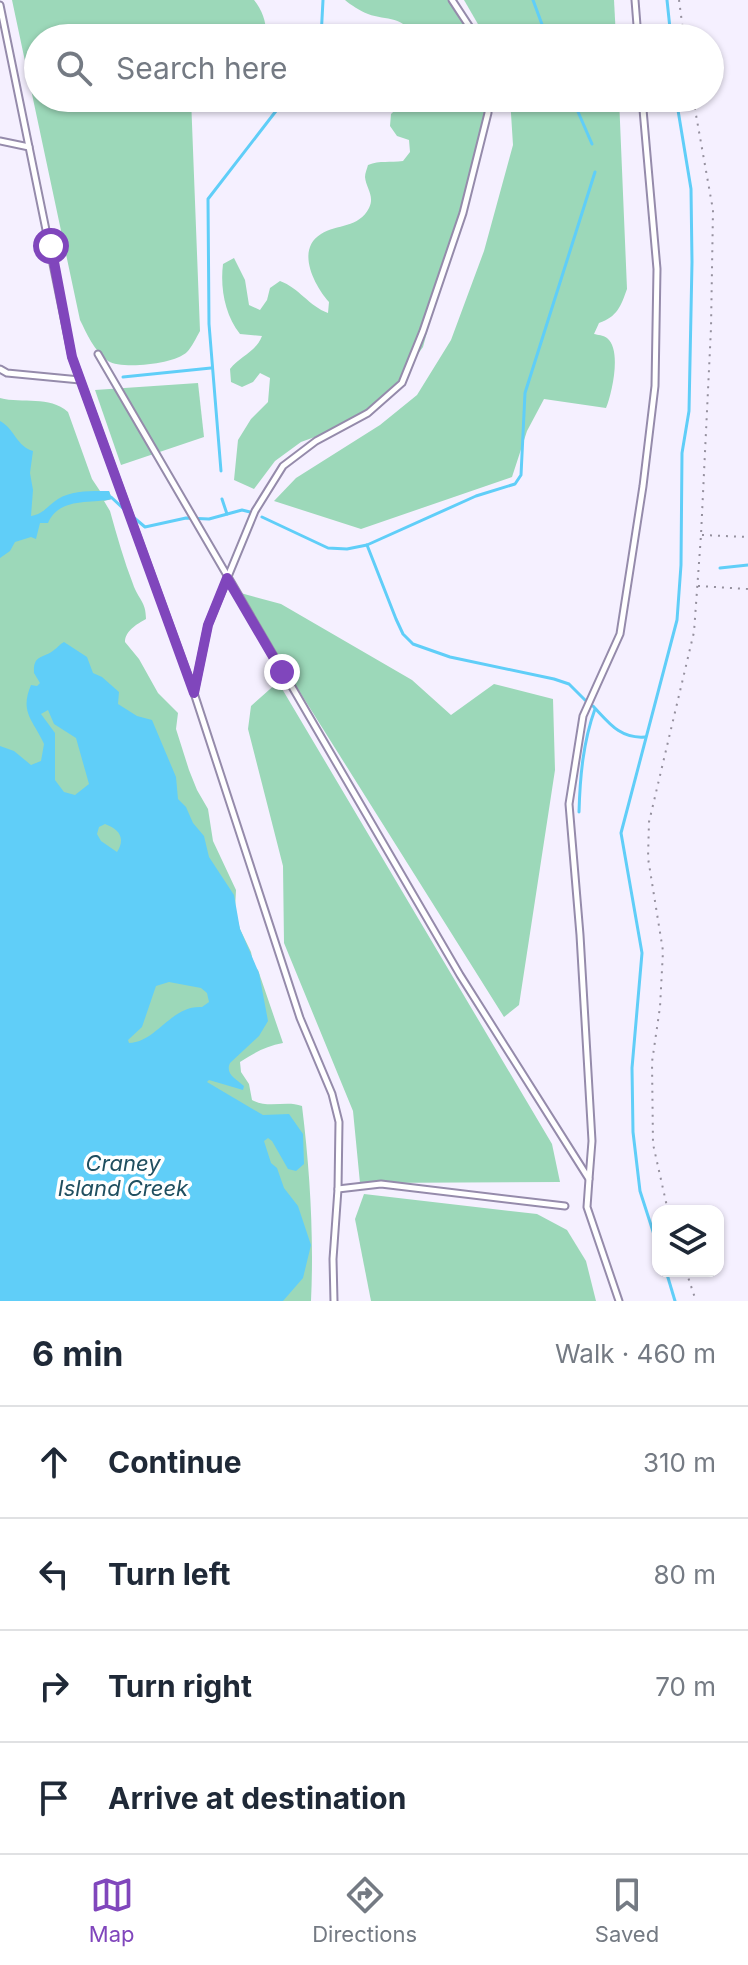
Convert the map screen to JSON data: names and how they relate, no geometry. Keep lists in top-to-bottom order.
{
  "water": ["Craney Island Creek"],
  "page": {
    "search": "Search here",
    "heading": ["6 min", "Walk · 460 m"],
    "list": [
      ["Continue", "310 m"],
      ["Turn left", "80 m"],
      ["Turn right", "70 m"],
      "Arrive at destination"
    ],
    "nav": ["Map", "Directions", "Saved"]
  }
}
